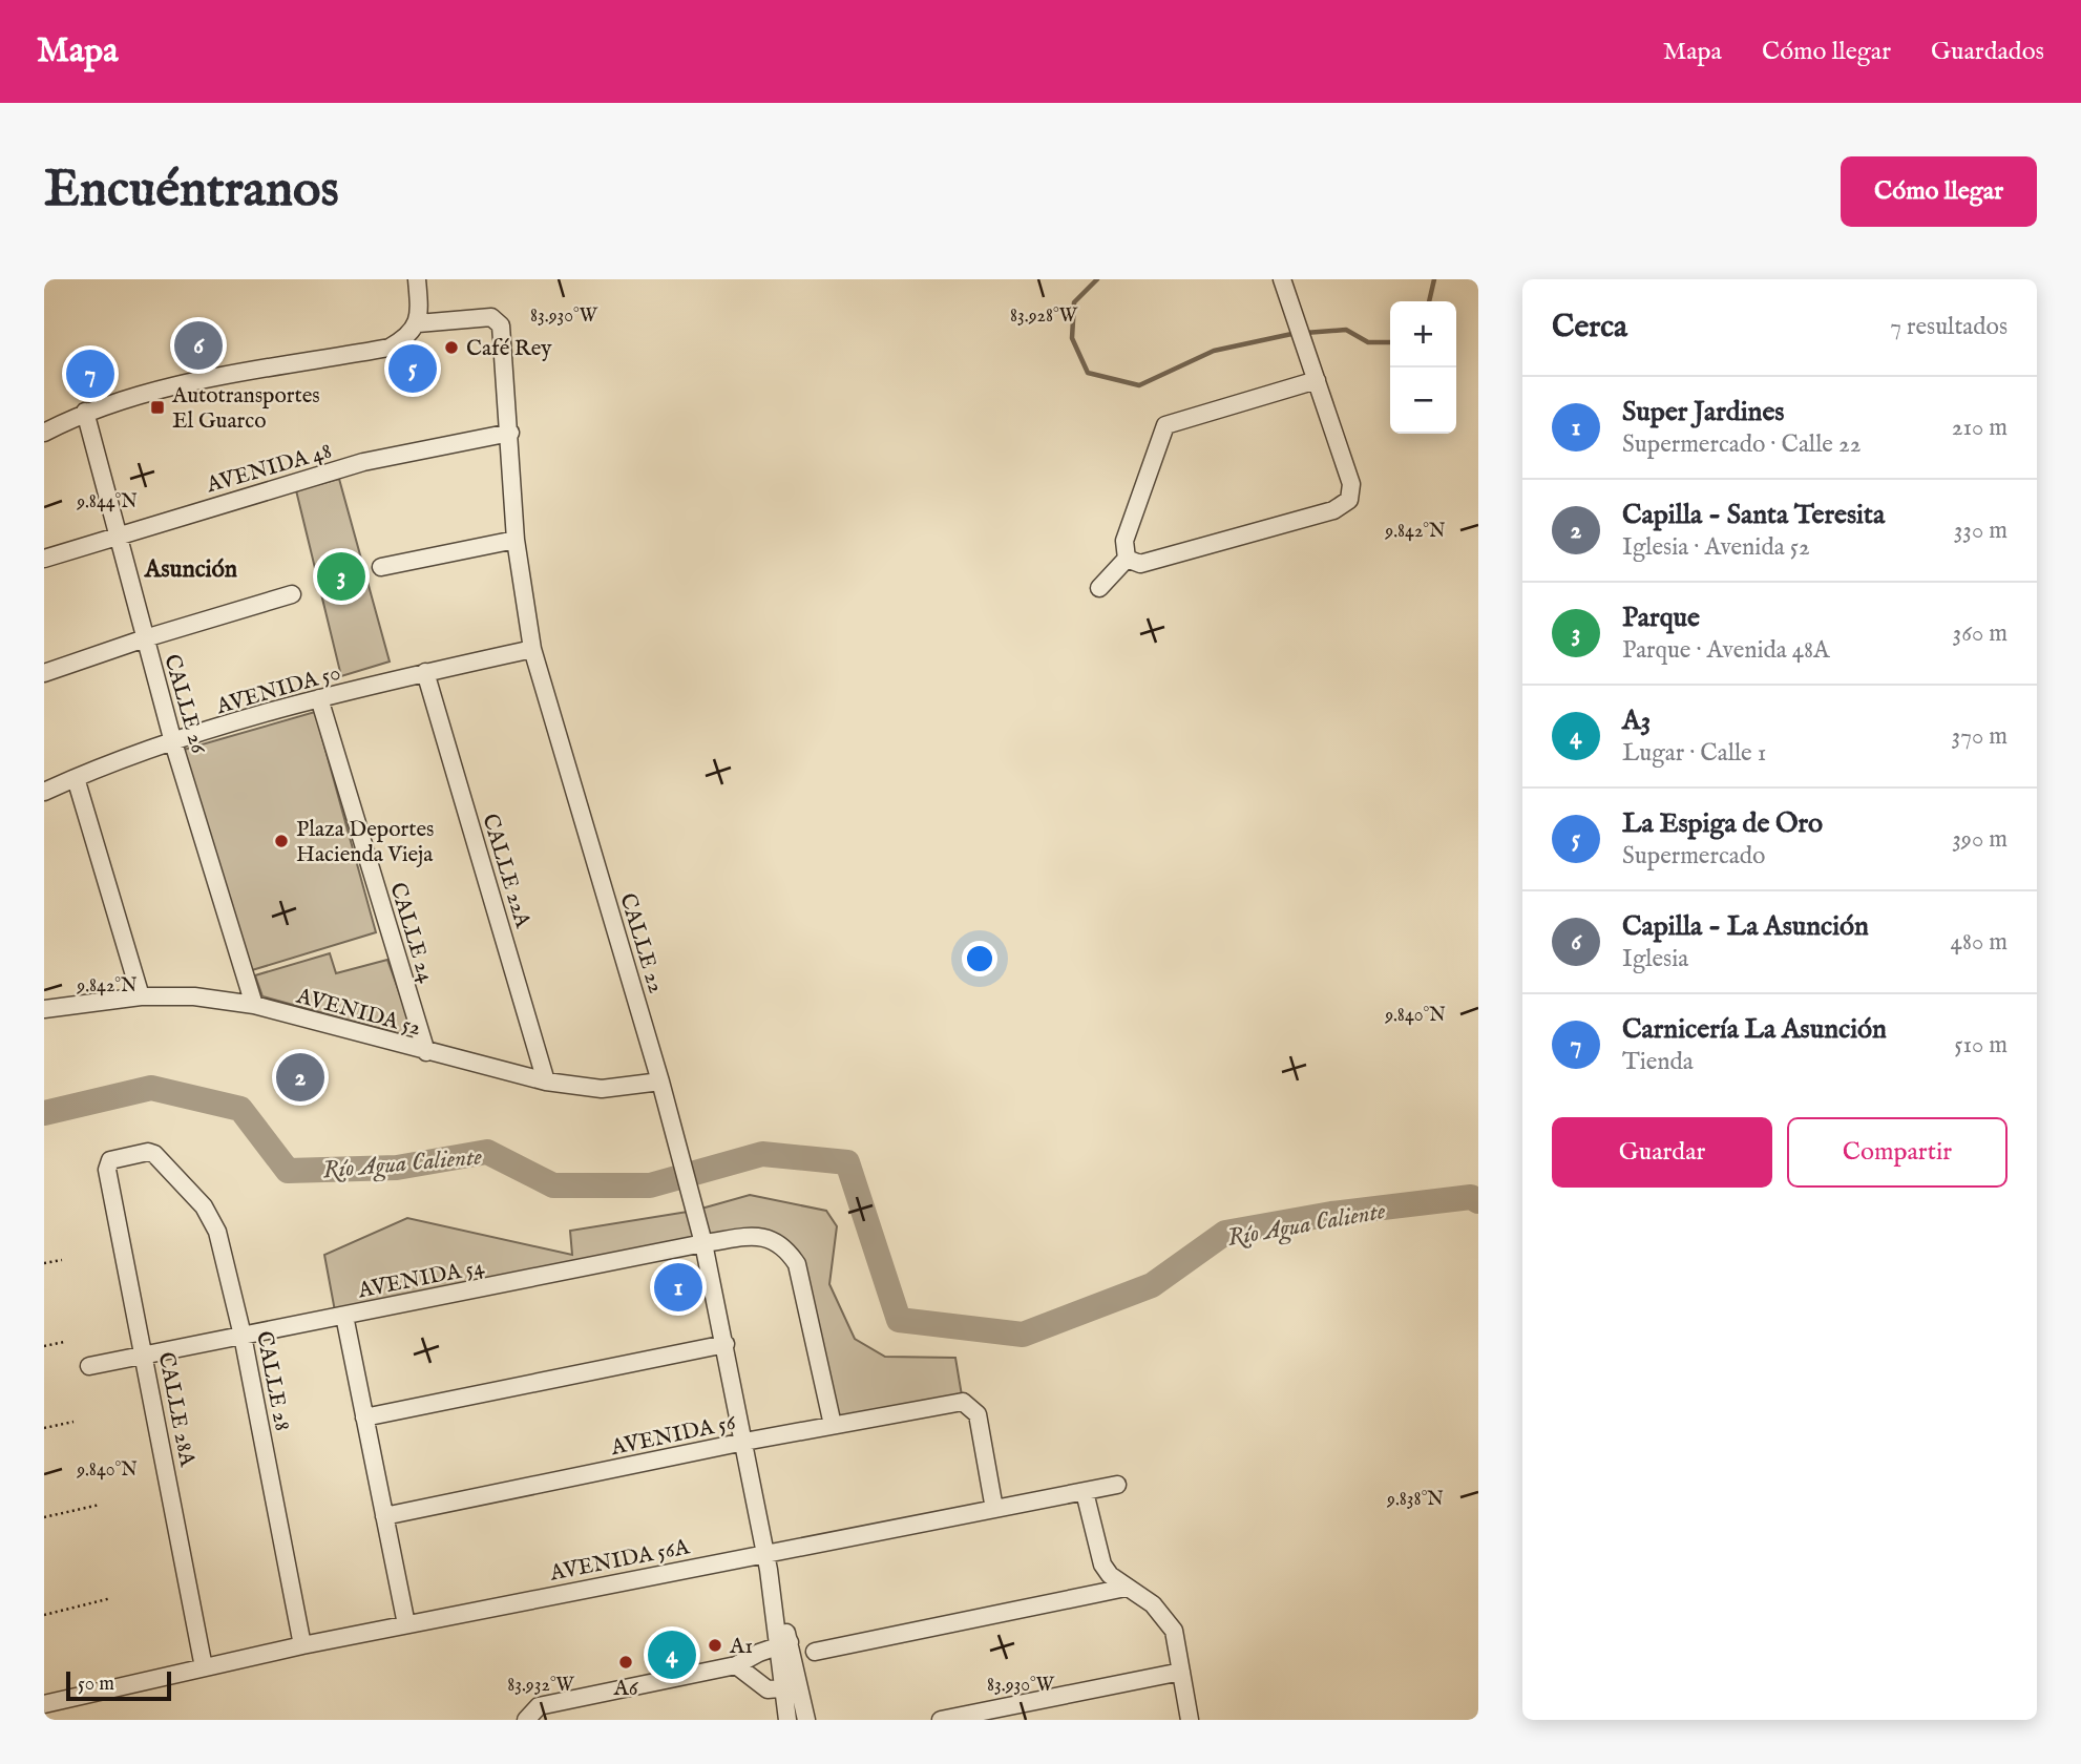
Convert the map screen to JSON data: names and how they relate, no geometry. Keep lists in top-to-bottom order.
{
  "streets": {
    "street": [
      "AVENIDA 48",
      "AVENIDA 50",
      "CALLE 26",
      "CALLE 22A",
      "CALLE 24",
      "CALLE 22",
      "AVENIDA 52",
      "AVENIDA 54",
      "CALLE 28",
      "CALLE 28A",
      "AVENIDA 56",
      "AVENIDA 56A"
    ]
  },
  "crossings": [
    ["AVENIDA 48", "CALLE 26"],
    ["AVENIDA 48", "CALLE 22"],
    ["AVENIDA 50", "CALLE 26"],
    ["AVENIDA 50", "CALLE 22A"],
    ["AVENIDA 50", "CALLE 24"],
    ["AVENIDA 50", "CALLE 22"],
    ["CALLE 26", "AVENIDA 52"],
    ["CALLE 22A", "AVENIDA 52"],
    ["CALLE 24", "AVENIDA 52"],
    ["CALLE 22", "AVENIDA 52"],
    ["CALLE 22", "AVENIDA 54"],
    ["CALLE 22", "AVENIDA 56"],
    ["CALLE 22", "AVENIDA 56A"],
    ["AVENIDA 54", "CALLE 28"],
    ["AVENIDA 54", "CALLE 28A"],
    ["AVENIDA 54", "AVENIDA 56"],
    ["CALLE 28", "CALLE 28A"],
    ["CALLE 28", "AVENIDA 56A"],
    ["CALLE 28A", "AVENIDA 56A"],
    ["AVENIDA 56", "AVENIDA 56A"]
  ],
  "districts": ["Asunción"],
  "water": ["Río Agua Caliente"],
  "places": {
    "other": [
      "Café Rey",
      "Plaza Deportes Hacienda Vieja",
      "A1",
      "A6"
    ],
    "transit": ["Autotransportes El Guarco"]
  },
  "scale_bar": "50 m",
  "page": {
    "header": "Mapa",
    "nav": ["Mapa", "Cómo llegar", "Guardados"],
    "buttons": [
      "Cómo llegar",
      ["Guardar", "Compartir"]
    ],
    "title": "Encuéntranos",
    "heading": ["Cerca", "7 resultados"],
    "map_buttons": ["+", "−"],
    "pins": [
      "6",
      "5",
      "7",
      "3",
      "2",
      "1",
      "4"
    ],
    "list": [
      {
        "mark": "1",
        "name": "Super Jardines",
        "note": "Supermercado · Calle 22",
        "value": "210 m"
      },
      {
        "mark": "2",
        "name": "Capilla - Santa Teresita",
        "note": "Iglesia · Avenida 52",
        "value": "330 m"
      },
      {
        "mark": "3",
        "name": "Parque",
        "note": "Parque · Avenida 48A",
        "value": "360 m"
      },
      {
        "mark": "4",
        "name": "A3",
        "note": "Lugar · Calle 1",
        "value": "370 m"
      },
      {
        "mark": "5",
        "name": "La Espiga de Oro",
        "note": "Supermercado",
        "value": "390 m"
      },
      {
        "mark": "6",
        "name": "Capilla - La Asunción",
        "note": "Iglesia",
        "value": "480 m"
      },
      {
        "mark": "7",
        "name": "Carnicería La Asunción",
        "note": "Tienda",
        "value": "510 m"
      }
    ],
    "scale": "50 m"
  },
  "coordinates": [
    "83.930°W",
    "83.928°W",
    "9.844°N",
    "9.842°N",
    "9.840°N",
    "9.838°N",
    "83.932°W"
  ]
}
